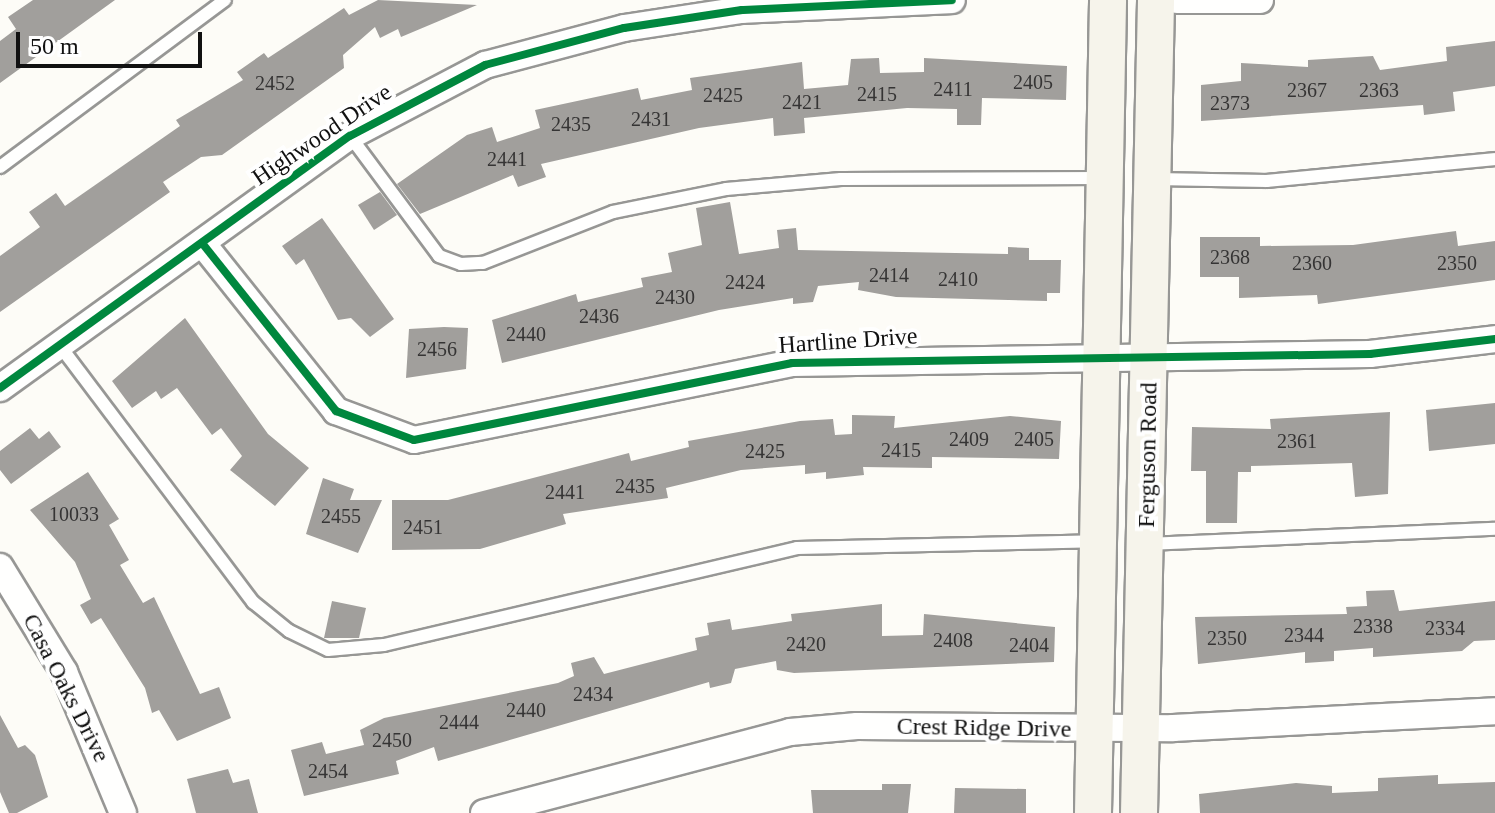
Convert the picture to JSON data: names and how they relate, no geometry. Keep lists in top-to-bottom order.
{
  "streets": {
    "main road": ["Ferguson Road"],
    "street": [
      "Highwood Drive",
      "Hartline Drive",
      "Casa Oaks Drive",
      "Crest Ridge Drive"
    ]
  },
  "crossings": [
    ["Highwood Drive", "Hartline Drive"],
    ["Hartline Drive", "Ferguson Road"],
    ["Ferguson Road", "Crest Ridge Drive"]
  ],
  "house_numbers": [
    "2405",
    "2452",
    "2411",
    "2367",
    "2363",
    "2415",
    "2425",
    "2421",
    "2373",
    "2431",
    "2435",
    "2441",
    "2368",
    "2360",
    "2350",
    "2414",
    "2410",
    "2424",
    "2430",
    "2436",
    "2440",
    "2456",
    "2409",
    "2405",
    "2361",
    "2415",
    "2425",
    "2435",
    "2441",
    "10033",
    "2455",
    "2451",
    "2338",
    "2334",
    "2344",
    "2350",
    "2408",
    "2420",
    "2404",
    "2434",
    "2440",
    "2444",
    "2450",
    "2454"
  ],
  "scale_bar": "50 m"
}
